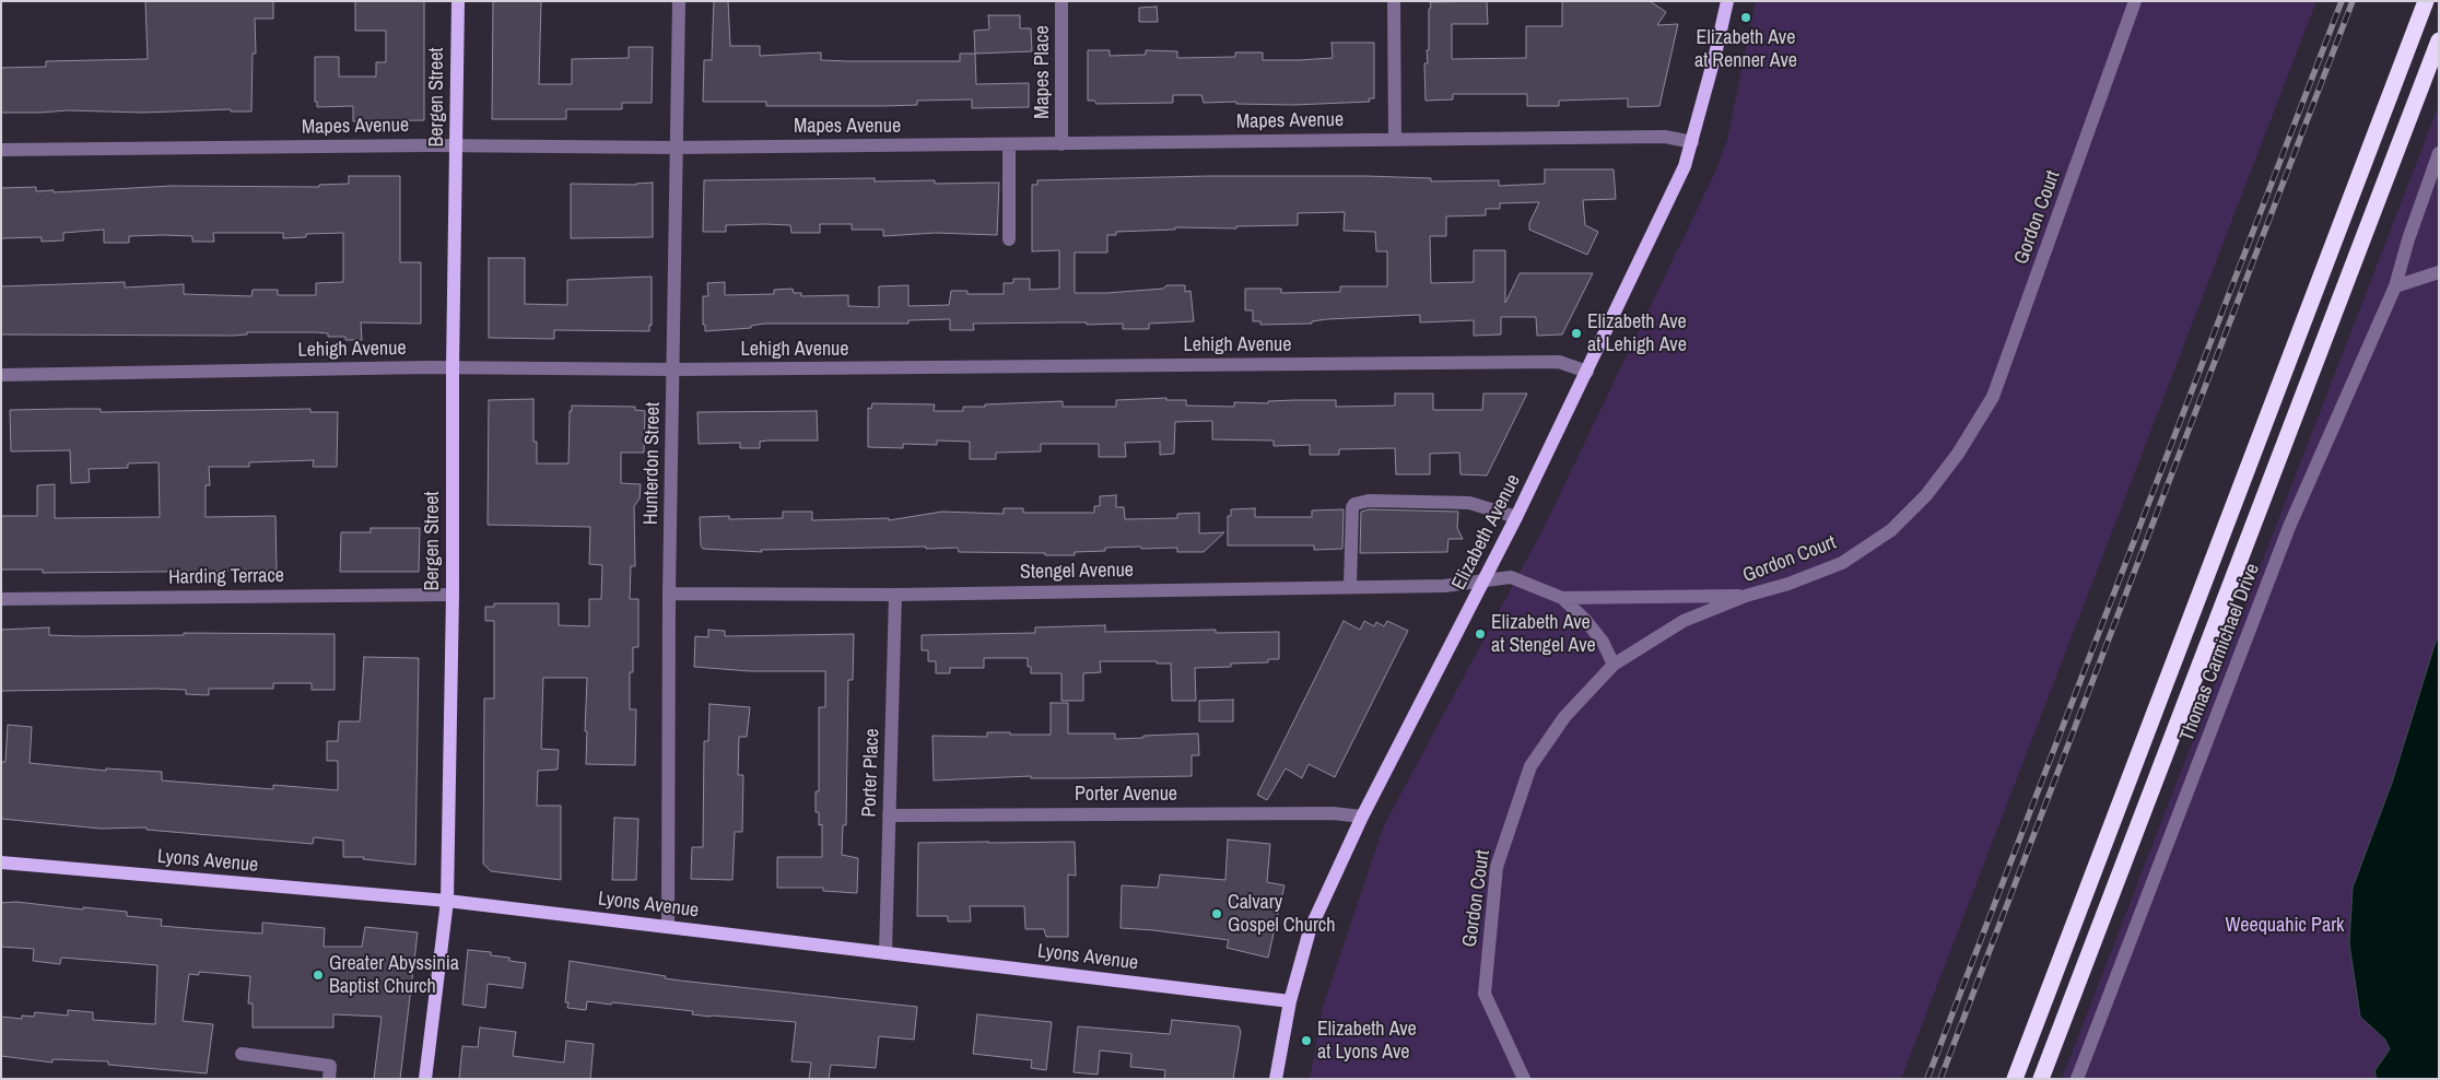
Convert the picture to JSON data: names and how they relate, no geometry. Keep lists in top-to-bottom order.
{
  "streets": {
    "main road": ["Bergen Street", "Elizabeth Avenue", "Lyons Avenue"],
    "street": [
      "Mapes Place",
      "Mapes Avenue",
      "Gordon Court",
      "Lehigh Avenue",
      "Hunterdon Street",
      "Stengel Avenue",
      "Harding Terrace",
      "Thomas Carmichael Drive",
      "Porter Place",
      "Porter Avenue"
    ]
  },
  "crossings": [
    ["Mapes Place", "Mapes Avenue"],
    ["Bergen Street", "Mapes Avenue"],
    ["Bergen Street", "Lehigh Avenue"],
    ["Bergen Street", "Harding Terrace"],
    ["Bergen Street", "Lyons Avenue"],
    ["Mapes Avenue", "Hunterdon Street"],
    ["Mapes Avenue", "Elizabeth Avenue"],
    ["Lehigh Avenue", "Hunterdon Street"],
    ["Lehigh Avenue", "Elizabeth Avenue"],
    ["Hunterdon Street", "Stengel Avenue"],
    ["Hunterdon Street", "Lyons Avenue"],
    ["Elizabeth Avenue", "Stengel Avenue"],
    ["Elizabeth Avenue", "Porter Avenue"],
    ["Elizabeth Avenue", "Lyons Avenue"],
    ["Stengel Avenue", "Porter Place"],
    ["Porter Place", "Porter Avenue"],
    ["Porter Place", "Lyons Avenue"]
  ],
  "parks": ["Weequahic Park"],
  "places": [
    "Elizabeth Ave at Renner Ave",
    "Elizabeth Ave at Lehigh Ave",
    "Elizabeth Ave at Stengel Ave",
    "Calvary Gospel Church",
    "Greater Abyssinia Baptist Church",
    "Elizabeth Ave at Lyons Ave"
  ]
}
